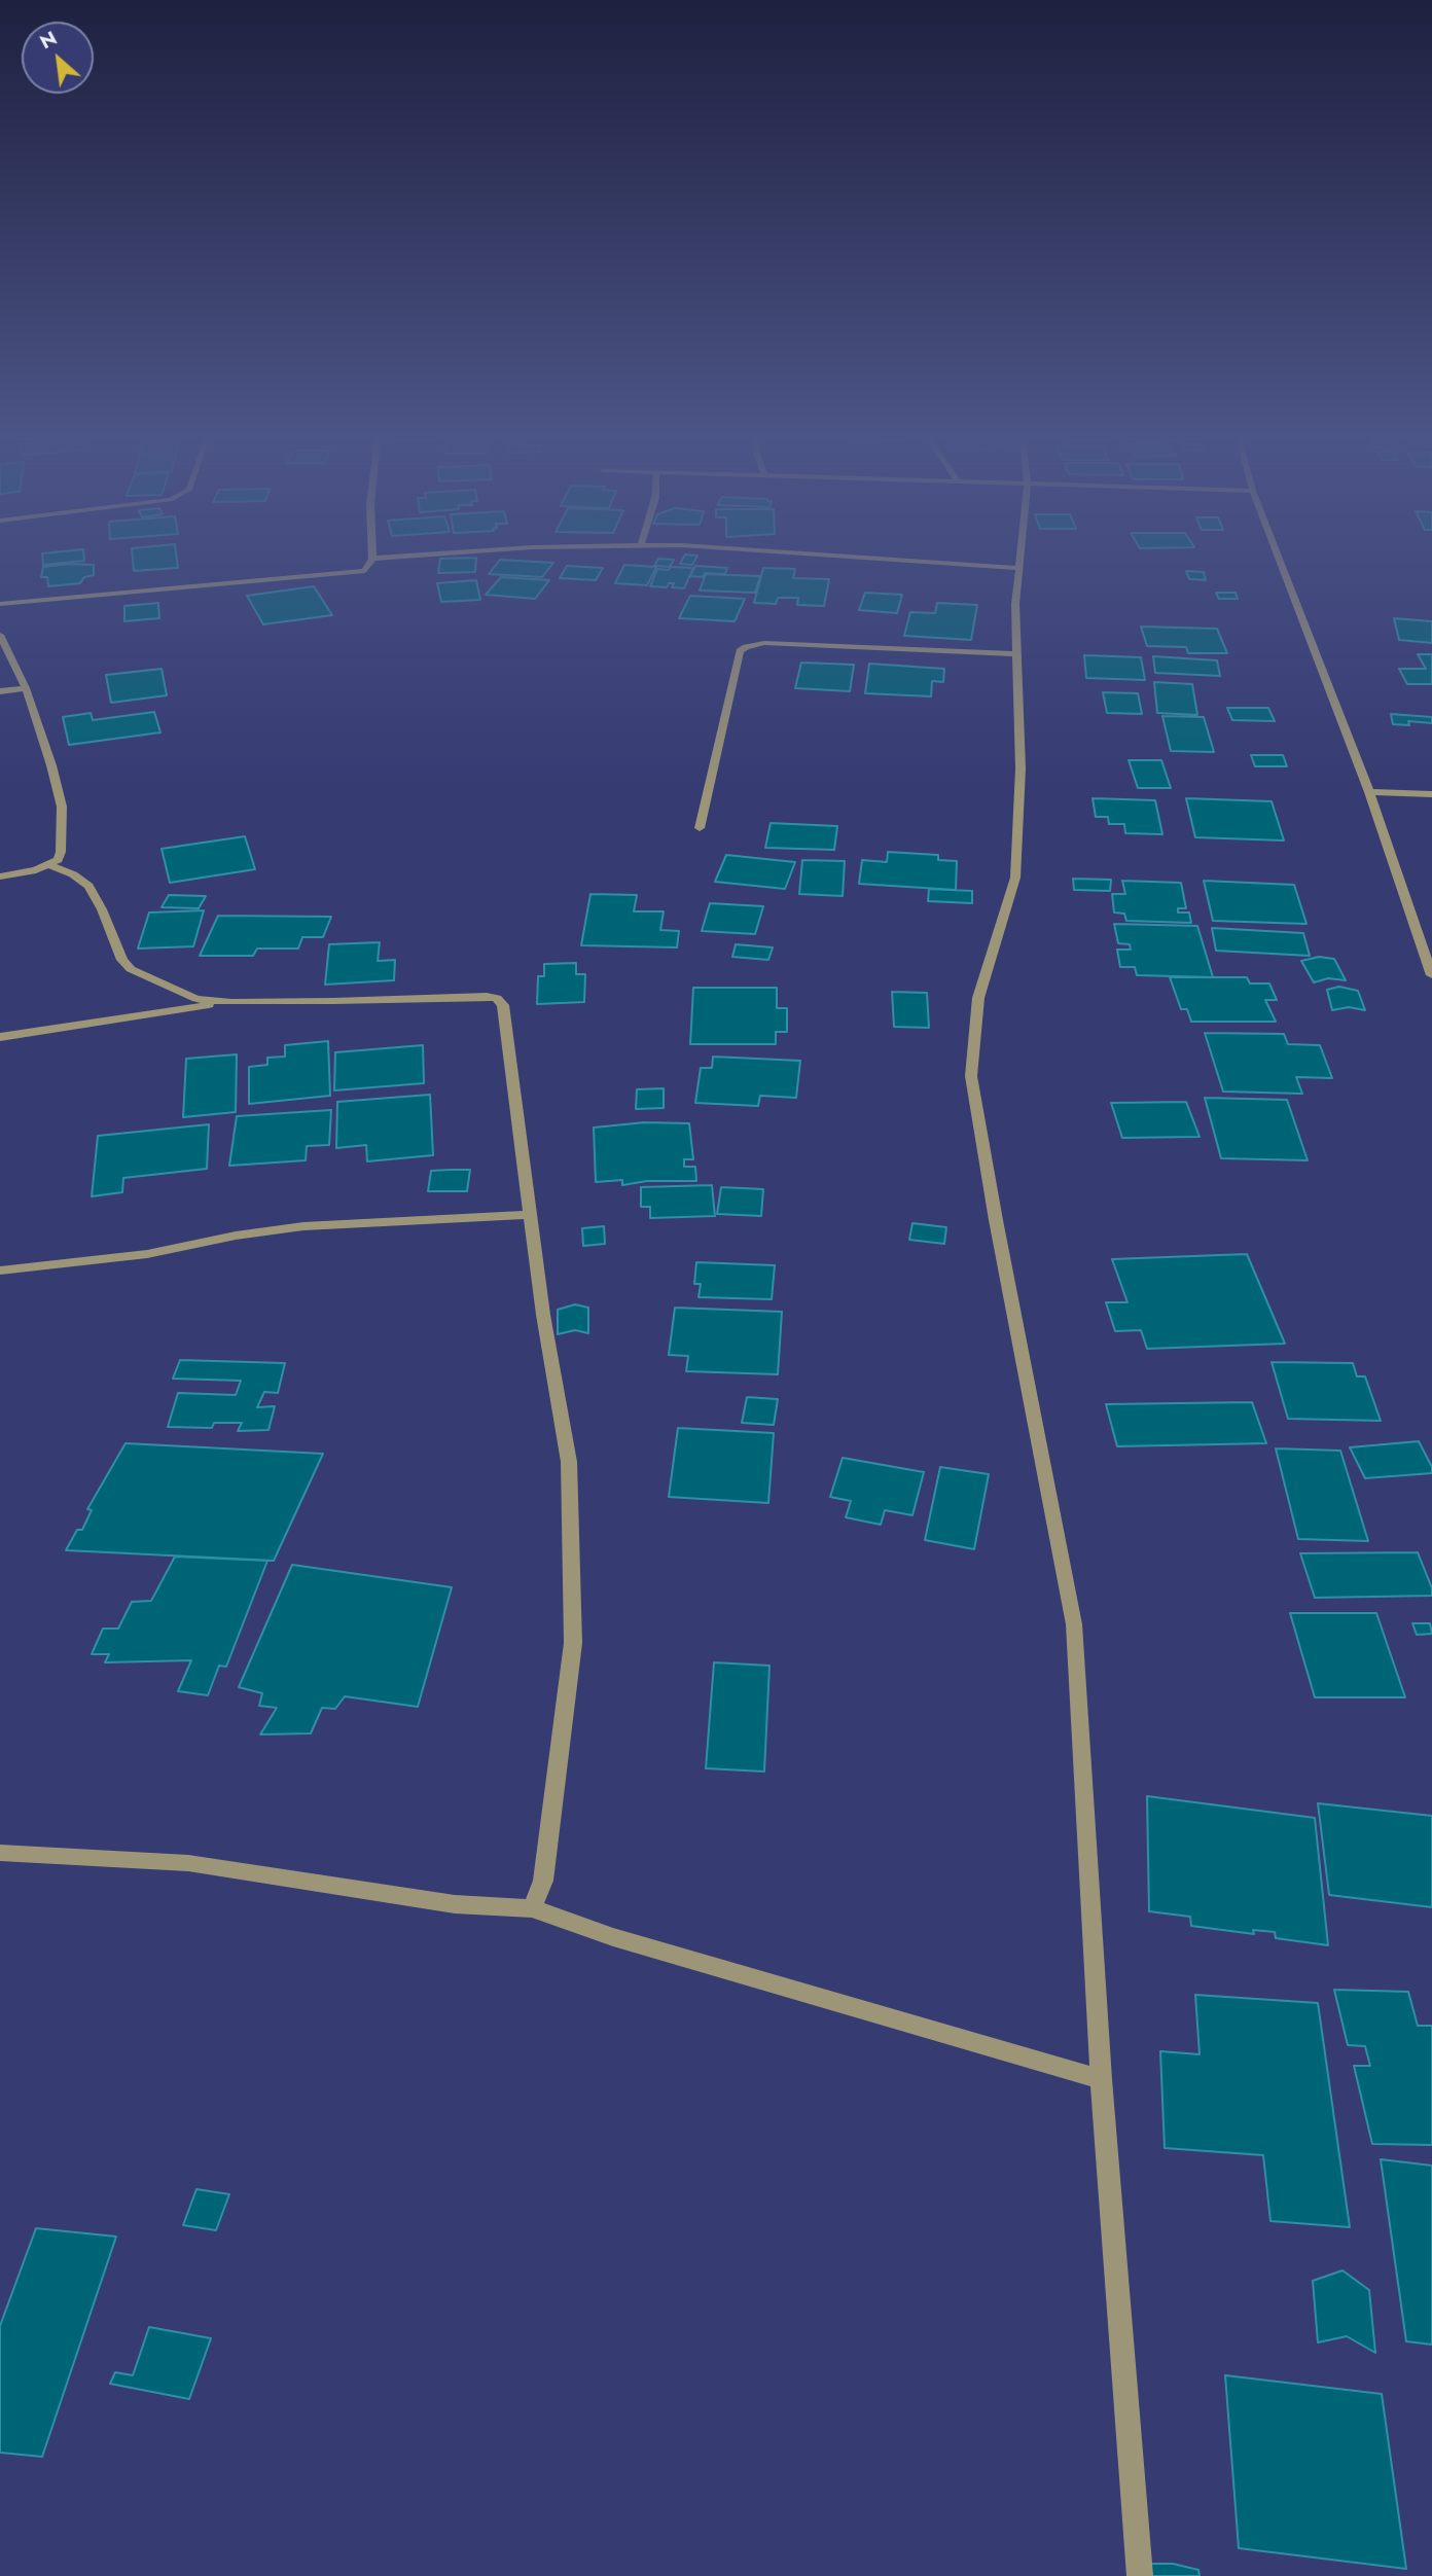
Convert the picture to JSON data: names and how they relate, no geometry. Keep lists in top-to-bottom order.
{
  "north": "top left"
}
